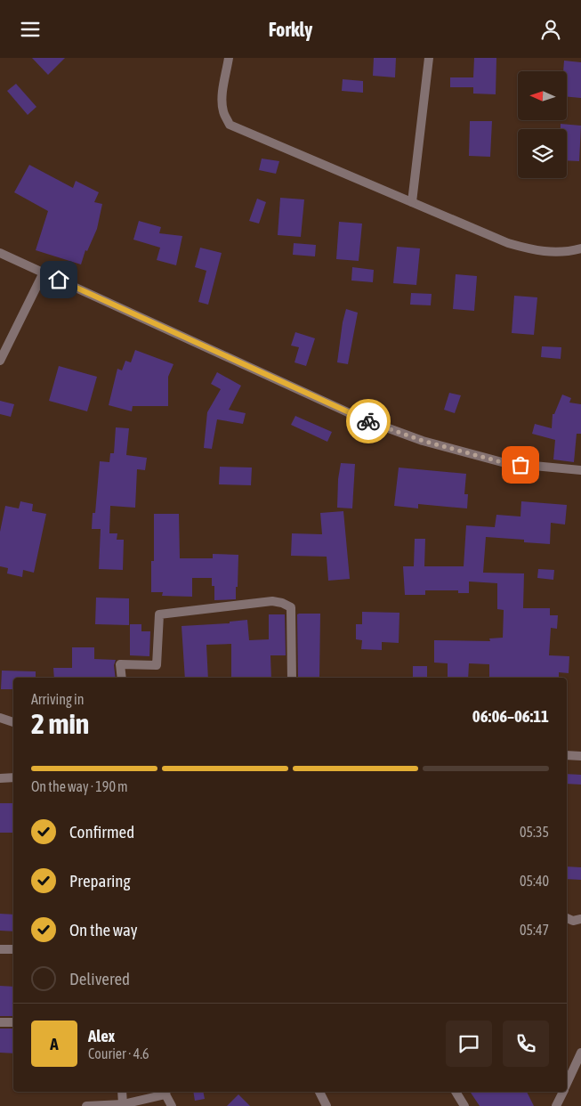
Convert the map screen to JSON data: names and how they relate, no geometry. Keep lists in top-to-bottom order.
{
  "north": "left",
  "page": {
    "header": "Forkly",
    "heading": ["2 min", "Arriving in", "06:06–06:11"],
    "panel": ["Alex", "Courier · 4.6"],
    "bar": "On the way · 190 m",
    "list": [
      ["Confirmed", "05:35"],
      ["Preparing", "05:40"],
      ["On the way", "05:47"],
      "Delivered"
    ],
    "round": "A"
  }
}
